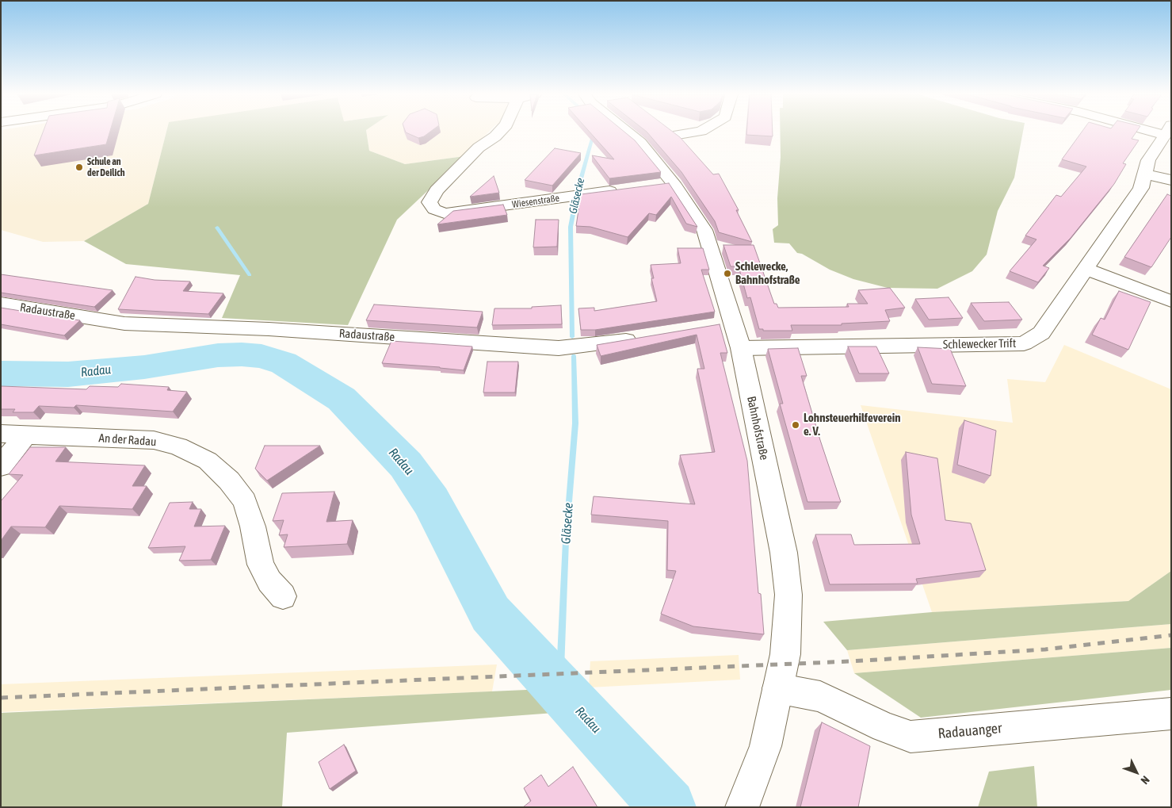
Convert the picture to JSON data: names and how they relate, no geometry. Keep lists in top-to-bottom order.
{
  "streets": {
    "street": [
      "Wiesenstraße",
      "Radaustraße",
      "Schlewecker Trift",
      "Bahnhofstraße",
      "An der Radau",
      "Radauanger"
    ]
  },
  "crossings": [
    ["Schlewecker Trift", "Bahnhofstraße"],
    ["Bahnhofstraße", "Radauanger"]
  ],
  "water": ["Gläsecke", "Radau"],
  "places": ["Schule an der Deilich", "Schlewecke, Bahnhofstraße", "Lohnsteuerhilfeverein e. V."],
  "north": "bottom right"
}
